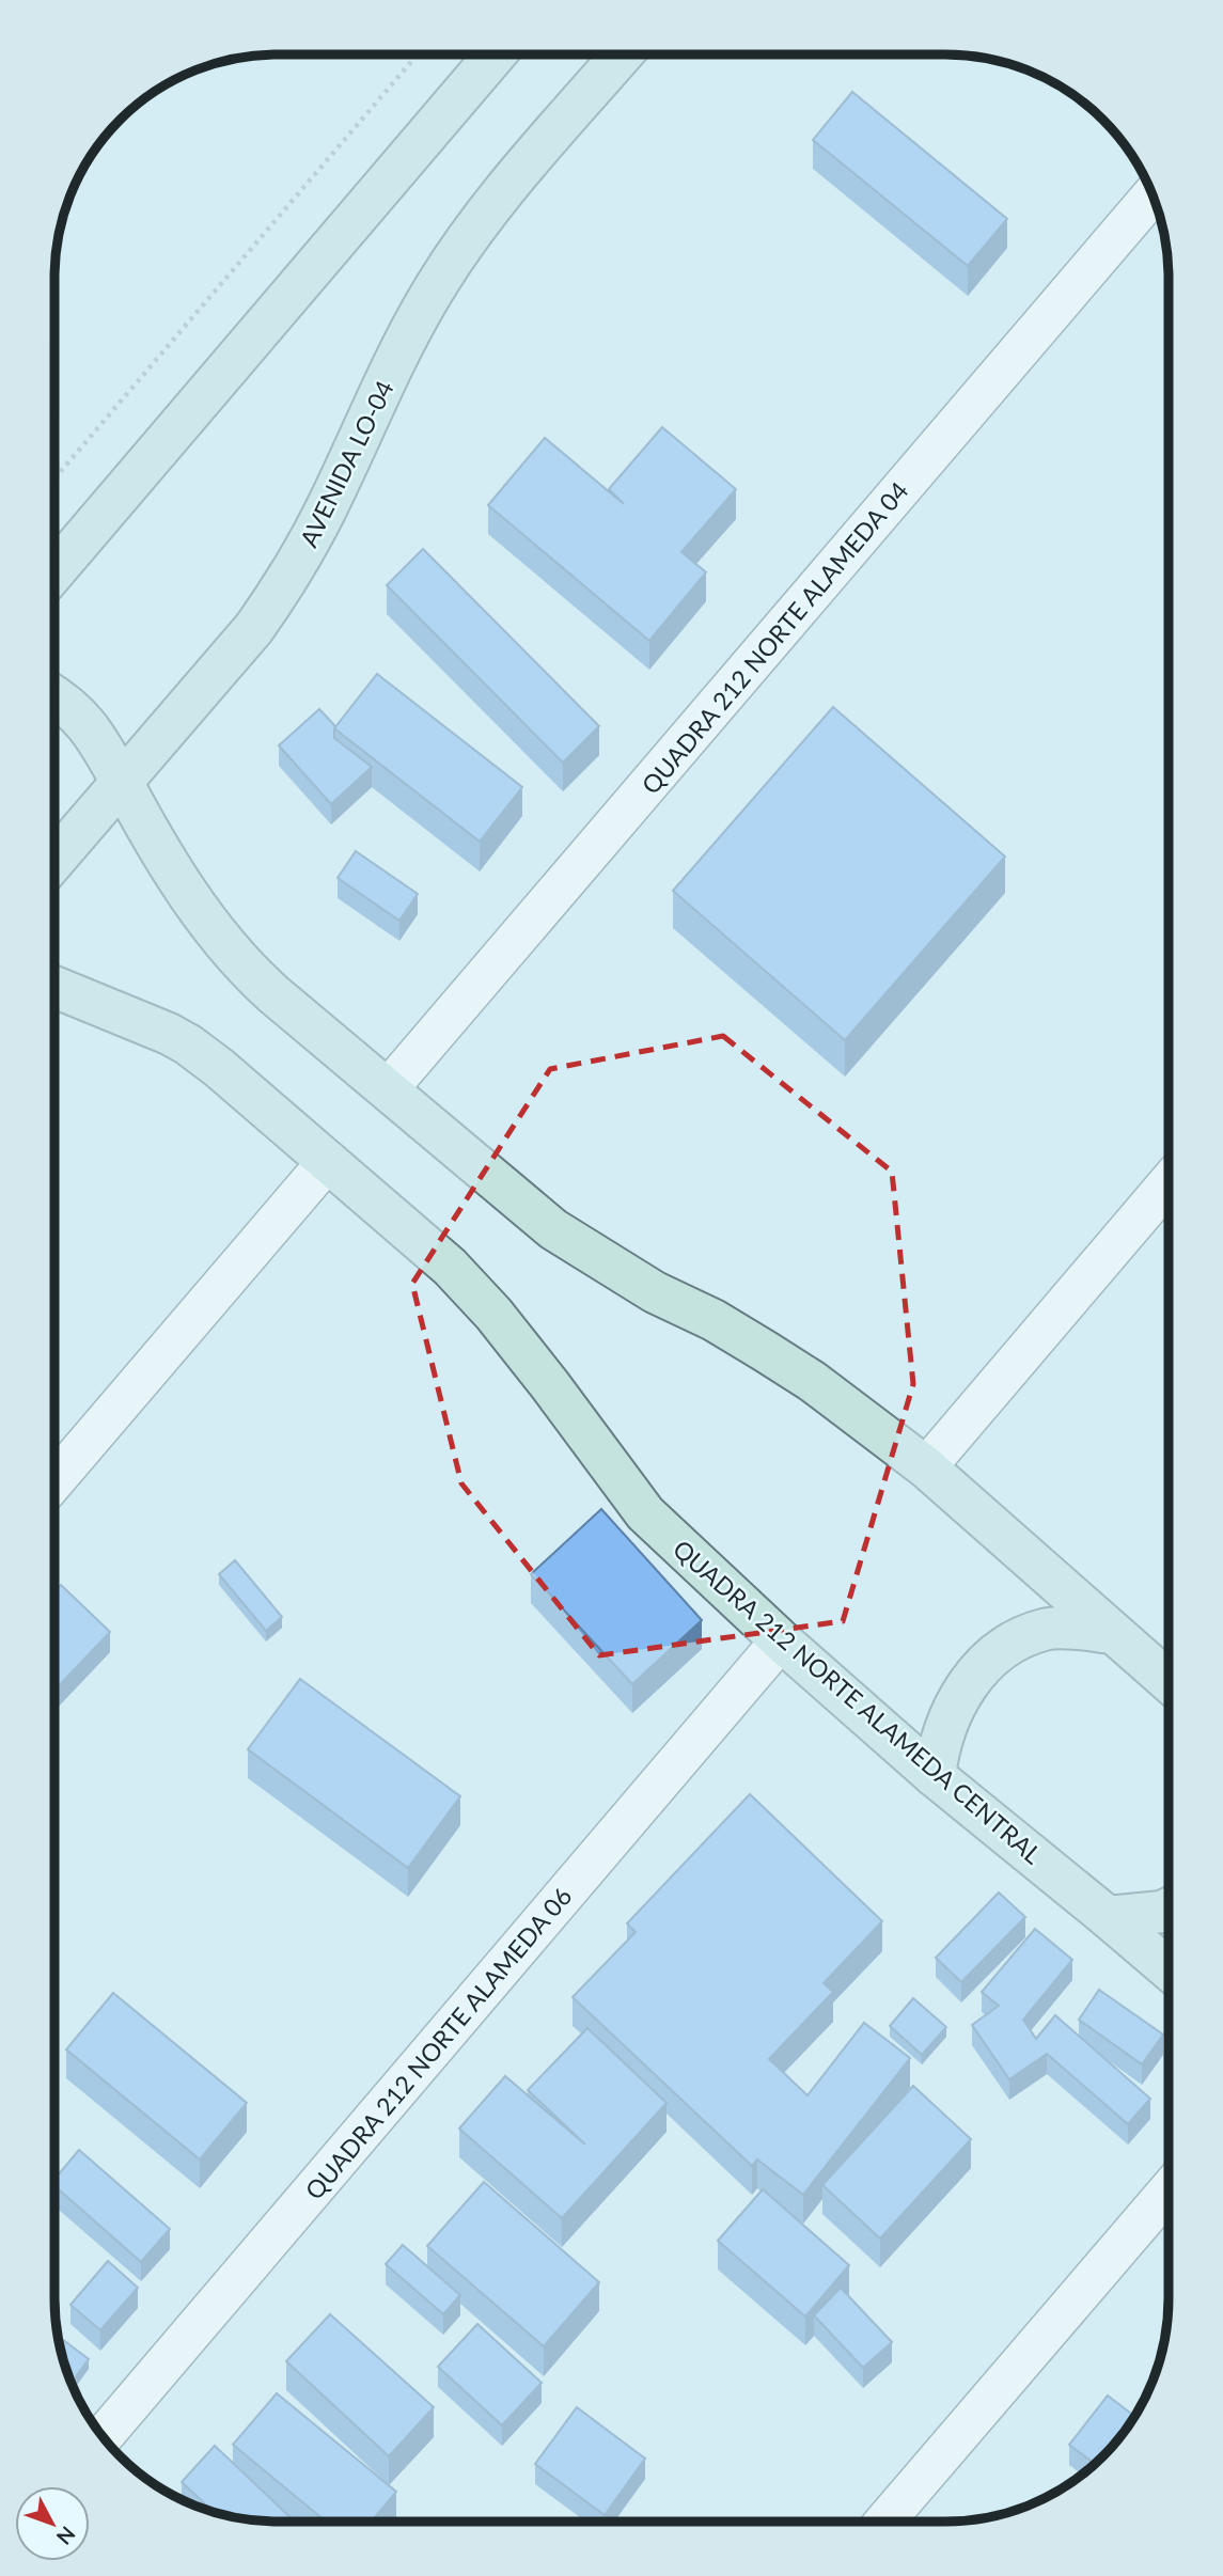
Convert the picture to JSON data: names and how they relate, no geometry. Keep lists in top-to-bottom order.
{
  "streets": {
    "street": [
      "AVENIDA LO-04",
      "QUADRA 212 NORTE ALAMEDA 04",
      "QUADRA 212 NORTE ALAMEDA CENTRAL",
      "QUADRA 212 NORTE ALAMEDA 06"
    ]
  },
  "crossings": [
    ["QUADRA 212 NORTE ALAMEDA CENTRAL", "QUADRA 212 NORTE ALAMEDA 06"]
  ],
  "north": "bottom right"
}
